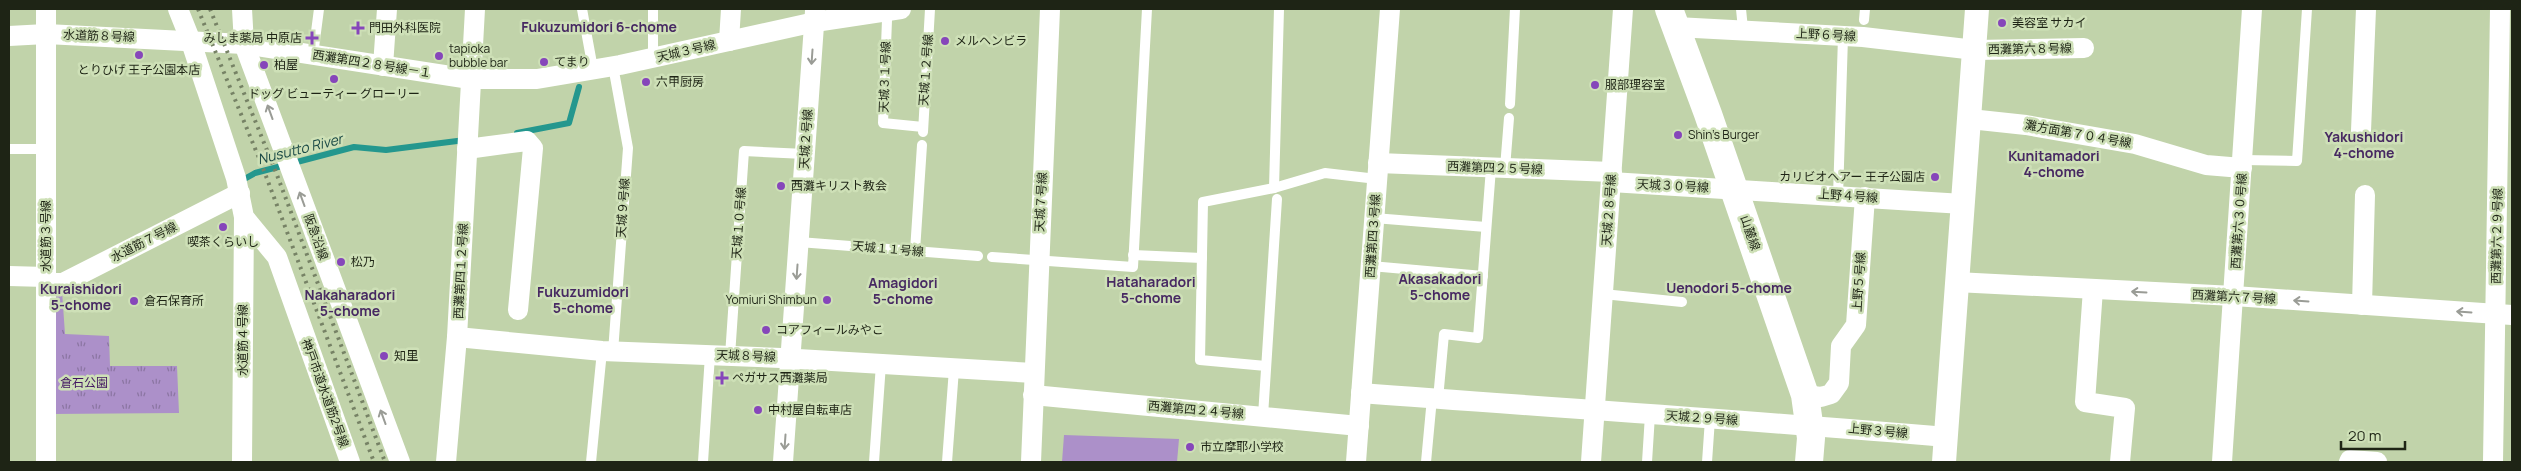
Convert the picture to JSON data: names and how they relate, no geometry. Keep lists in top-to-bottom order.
{
  "streets": {
    "main road": ["山麓線"],
    "street": [
      "上野６号線",
      "水道筋８号線",
      "西灘第六８号線",
      "天城３号線",
      "西灘第四２８号線－１",
      "灘方面第７０４号線",
      "天城２号線",
      "西灘第四２５号線",
      "天城３０号線",
      "上野４号線",
      "天城７号線",
      "天城２８号線",
      "西灘第六３０号線",
      "水道筋３号線",
      "西灘第四３号線",
      "西灘第六２９号線",
      "阪急沿線",
      "水道筋７号線",
      "西灘第四１２号線",
      "上野５号線",
      "西灘第六７号線",
      "水道筋４号線",
      "天城８号線",
      "神戸市道水道筋2号線",
      "西灘第四２４号線",
      "天城２９号線",
      "上野３号線"
    ],
    "lane": [
      "天城１２号線",
      "天城３１号線",
      "天城９号線",
      "天城１０号線",
      "天城１１号線"
    ]
  },
  "crossings": [
    ["上野６号線", "西灘第六８号線"],
    ["上野６号線", "山麓線"],
    ["水道筋８号線", "西灘第四２８号線－１"],
    ["水道筋８号線", "水道筋３号線"],
    ["水道筋８号線", "阪急沿線"],
    ["天城３号線", "西灘第四２８号線－１"],
    ["天城３号線", "天城３１号線"],
    ["天城３号線", "天城２号線"],
    ["天城３号線", "天城９号線"],
    ["天城３号線", "西灘第四１２号線"],
    ["西灘第四２８号線－１", "阪急沿線"],
    ["西灘第四２８号線－１", "西灘第四１２号線"],
    ["天城１２号線", "天城３１号線"],
    ["灘方面第７０４号線", "西灘第六３０号線"],
    ["天城２号線", "天城１０号線"],
    ["天城２号線", "天城１１号線"],
    ["天城２号線", "天城８号線"],
    ["西灘第四２５号線", "天城３０号線"],
    ["西灘第四２５号線", "天城２８号線"],
    ["西灘第四２５号線", "西灘第四３号線"],
    ["天城３０号線", "上野４号線"],
    ["天城３０号線", "天城２８号線"],
    ["天城３０号線", "山麓線"],
    ["上野４号線", "山麓線"],
    ["上野４号線", "上野５号線"],
    ["天城７号線", "天城８号線"],
    ["天城７号線", "西灘第四２４号線"],
    ["天城９号線", "天城８号線"],
    ["天城２８号線", "天城２９号線"],
    ["西灘第六３０号線", "西灘第六７号線"],
    ["天城１０号線", "天城８号線"],
    ["山麓線", "上野５号線"],
    ["山麓線", "天城２９号線"],
    ["山麓線", "上野３号線"],
    ["水道筋３号線", "水道筋７号線"],
    ["西灘第四３号線", "西灘第四２４号線"],
    ["西灘第六２９号線", "西灘第六７号線"],
    ["西灘第四１２号線", "天城８号線"],
    ["水道筋４号線", "神戸市道水道筋2号線"],
    ["天城２９号線", "上野３号線"]
  ],
  "one_way": ["天城２号線", "西灘第六７号線"],
  "districts": [
    "Fukuzumidori 6-chome",
    "Yakushidori 4-chome",
    "Kunitamadori 4-chome",
    "Akasakadori 5-chome",
    "Hataharadori 5-chome",
    "Amagidori 5-chome",
    "Uenodori 5-chome",
    "Kuraishidori 5-chome",
    "Fukuzumidori 5-chome",
    "Nakaharadori 5-chome"
  ],
  "water": ["Nusutto River"],
  "parks": ["倉石公園"],
  "places": {
    "other": [
      "美容室 サカイ",
      "メルヘンビラ",
      "とりひげ 王子公園本店",
      "tapioka bubble bar",
      "てまり",
      "柏屋",
      "ドッグ ビューティー グローリー",
      "六甲厨房",
      "服部理容室",
      "Shin's Burger",
      "カリビオヘアー 王子公園店",
      "西灘キリスト教会",
      "喫茶くらいし",
      "松乃",
      "Yomiuri Shimbun",
      "倉石保育所",
      "コアフィールみやこ",
      "知里",
      "中村屋自転車店",
      "市立摩耶小学校"
    ],
    "health": ["門田外科医院", "みしま薬局 中原店", "ペガサス西灘薬局"]
  },
  "scale_bar": "20 m"
}
